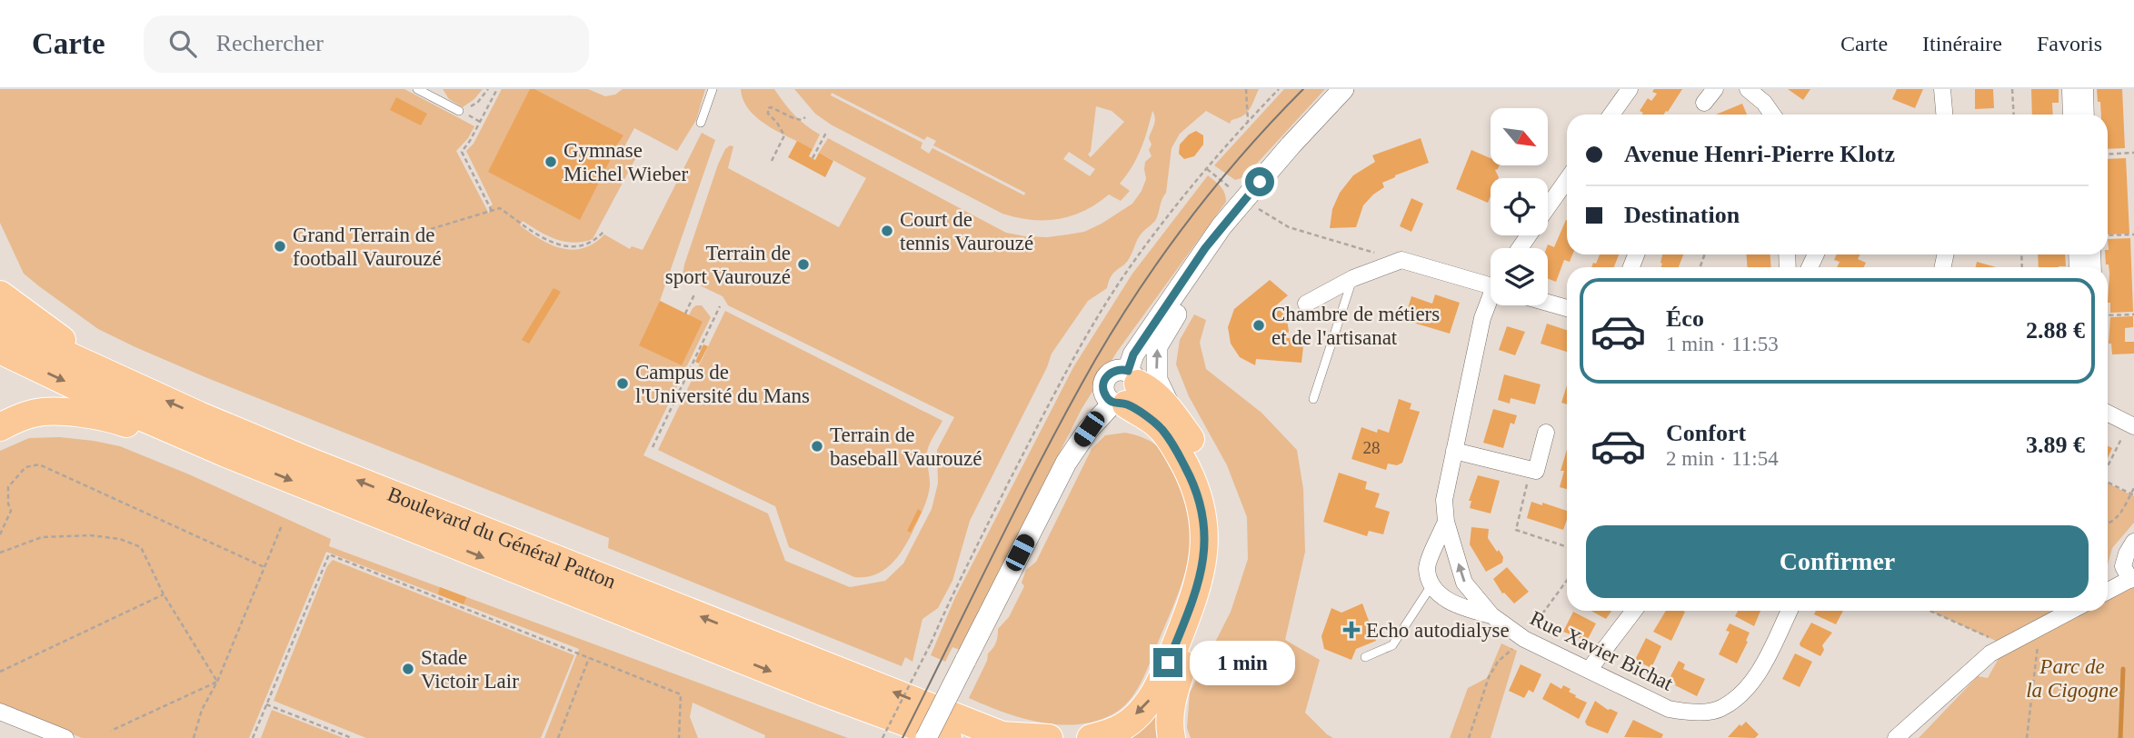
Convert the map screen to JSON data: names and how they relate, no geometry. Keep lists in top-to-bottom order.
{
  "streets": {
    "highway": ["Boulevard du Général Patton"],
    "street": ["Rue Xavier Bichat"]
  },
  "parks": ["Parc de la Cigogne"],
  "places": {
    "other": [
      "Gymnase Michel Wieber",
      "Court de tennis Vaurouzé",
      "Grand Terrain de football Vaurouzé",
      "Terrain de sport Vaurouzé",
      "Chambre de métiers et de l'artisanat",
      "Campus de l'Université du Mans",
      "Terrain de baseball Vaurouzé",
      "Stade Victoir Lair"
    ],
    "health": ["Echo autodialyse"]
  },
  "house_numbers": ["28"],
  "north": "bottom right",
  "page": {
    "header": "Carte",
    "search": "Rechercher",
    "nav": ["Carte", "Itinéraire", "Favoris"],
    "banner": ["Avenue Henri-Pierre Klotz", "Destination"],
    "list": [
      {
        "name": "Éco",
        "note": "1 min · 11:53",
        "value": "2.88 €"
      },
      {
        "name": "Confort",
        "note": "2 min · 11:54",
        "value": "3.89 €"
      }
    ],
    "buttons": "Confirmer",
    "bubble": "1 min"
  }
}
